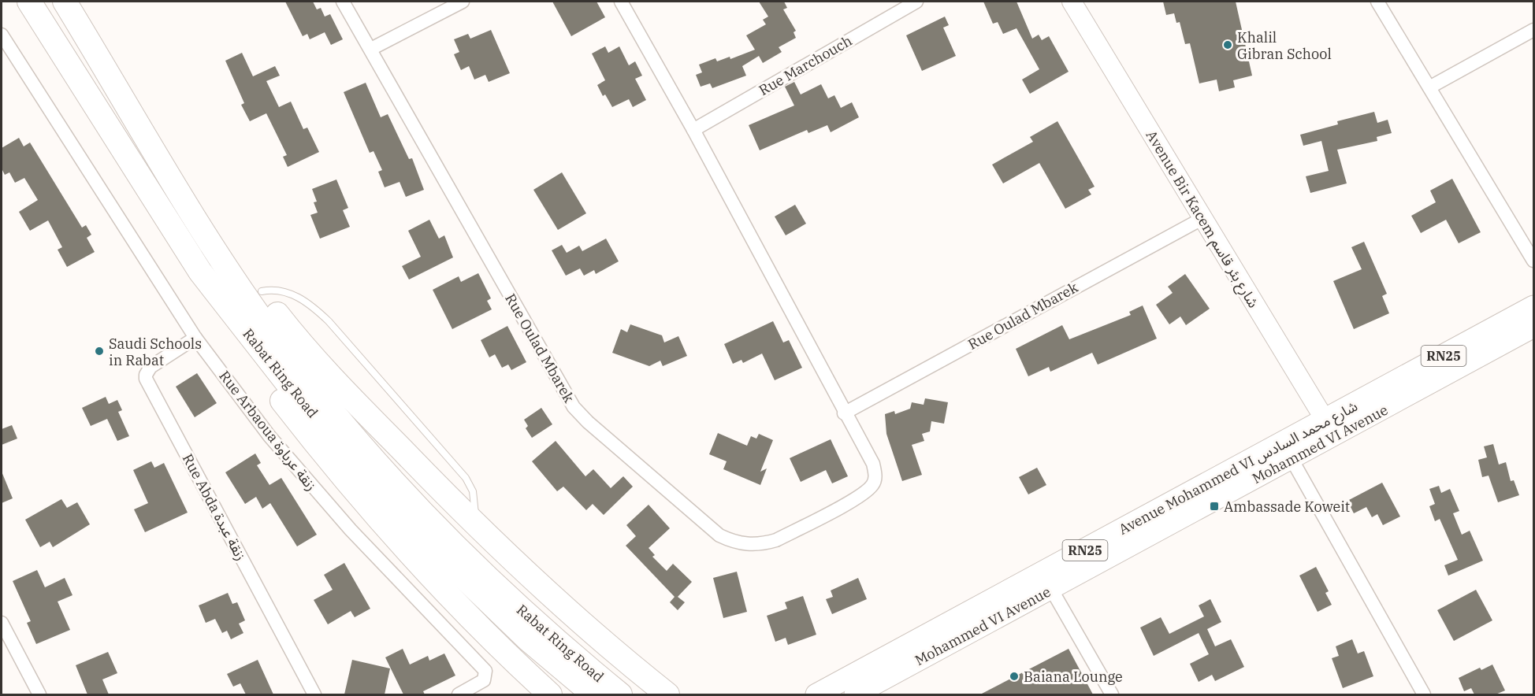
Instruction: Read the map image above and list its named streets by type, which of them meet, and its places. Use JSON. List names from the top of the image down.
{
  "streets": {
    "highway": ["Rabat Ring Road"],
    "main road": ["RN25", "Mohammed VI Avenue", "Avenue Mohammed VI شارع محمد السادس"],
    "street": [
      "Rue Marchouch",
      "Avenue Bir Kacem شارع بئر قاسم",
      "Rue Oulad Mbarek",
      "Rue Arbaoua زنقة عرباوة",
      "Rue Abda زنقة عبدة"
    ]
  },
  "crossings": [
    ["Rue Marchouch", "Rue Oulad Mbarek"],
    ["Avenue Bir Kacem شارع بئر قاسم", "Rue Oulad Mbarek"],
    ["Avenue Bir Kacem شارع بئر قاسم", "Mohammed VI Avenue"],
    ["Avenue Bir Kacem شارع بئر قاسم", "Avenue Mohammed VI شارع محمد السادس"],
    ["Rue Arbaoua زنقة عرباوة", "Rue Abda زنقة عبدة"],
    ["Mohammed VI Avenue", "Avenue Mohammed VI شارع محمد السادس"]
  ],
  "places": {
    "other": ["Khalil Gibran School", "Saudi Schools in Rabat", "Baiana Lounge"],
    "transit": ["Ambassade Koweit"]
  }
}
